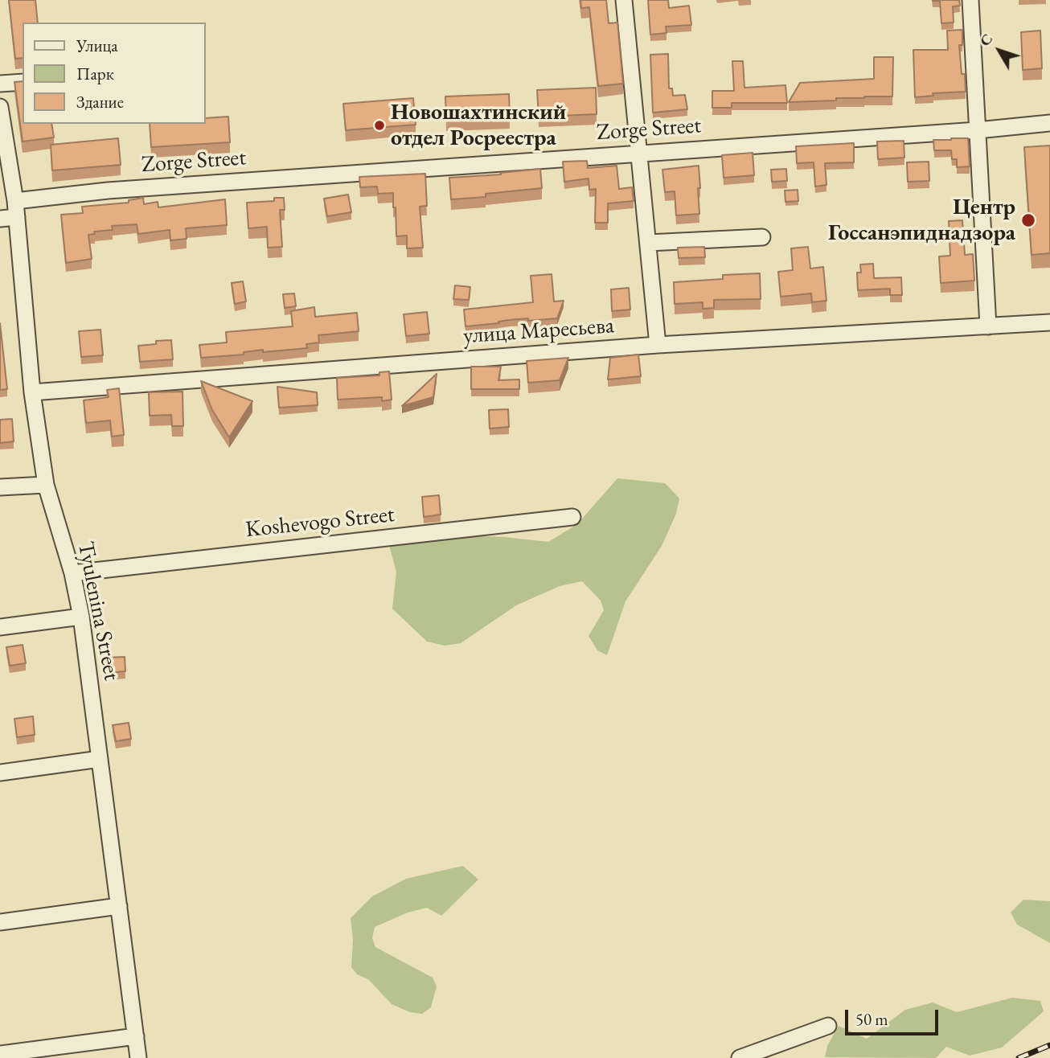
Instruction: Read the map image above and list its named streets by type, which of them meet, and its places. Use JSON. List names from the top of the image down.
{
  "streets": {
    "street": [
      "Zorge Street",
      "улица Маресьева",
      "Koshevogo Street",
      "Tyulenina Street"
    ]
  },
  "crossings": [
    ["Zorge Street", "Tyulenina Street"],
    ["улица Маресьева", "Tyulenina Street"],
    ["Koshevogo Street", "Tyulenina Street"]
  ],
  "places": ["Новошахтинский отдел Росреестра", "Центр Госсанэпиднадзора"],
  "legend": ["Улица", "Парк", "Здание"],
  "scale_bar": "50 m",
  "north": "top left"
}
